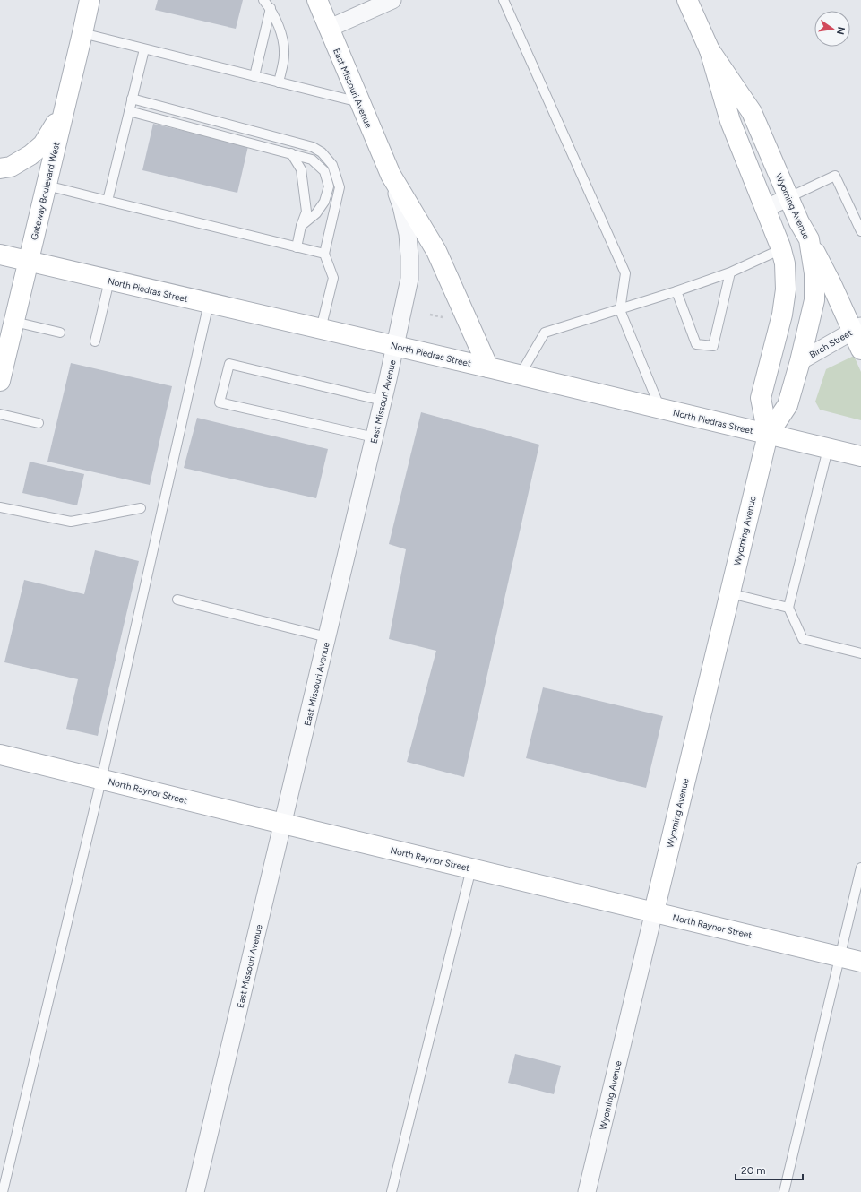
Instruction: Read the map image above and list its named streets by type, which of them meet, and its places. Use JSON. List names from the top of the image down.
{
  "streets": {
    "main road": [
      "East Missouri Avenue",
      "Gateway Boulevard West",
      "Wyoming Avenue",
      "North Piedras Street",
      "North Raynor Street"
    ],
    "street": ["Birch Street"]
  },
  "crossings": [
    ["East Missouri Avenue", "North Piedras Street"],
    ["East Missouri Avenue", "North Raynor Street"],
    ["Gateway Boulevard West", "North Piedras Street"],
    ["Wyoming Avenue", "North Piedras Street"],
    ["Wyoming Avenue", "Birch Street"],
    ["Wyoming Avenue", "North Raynor Street"]
  ],
  "scale_bar": "20 m",
  "north": "right"
}
